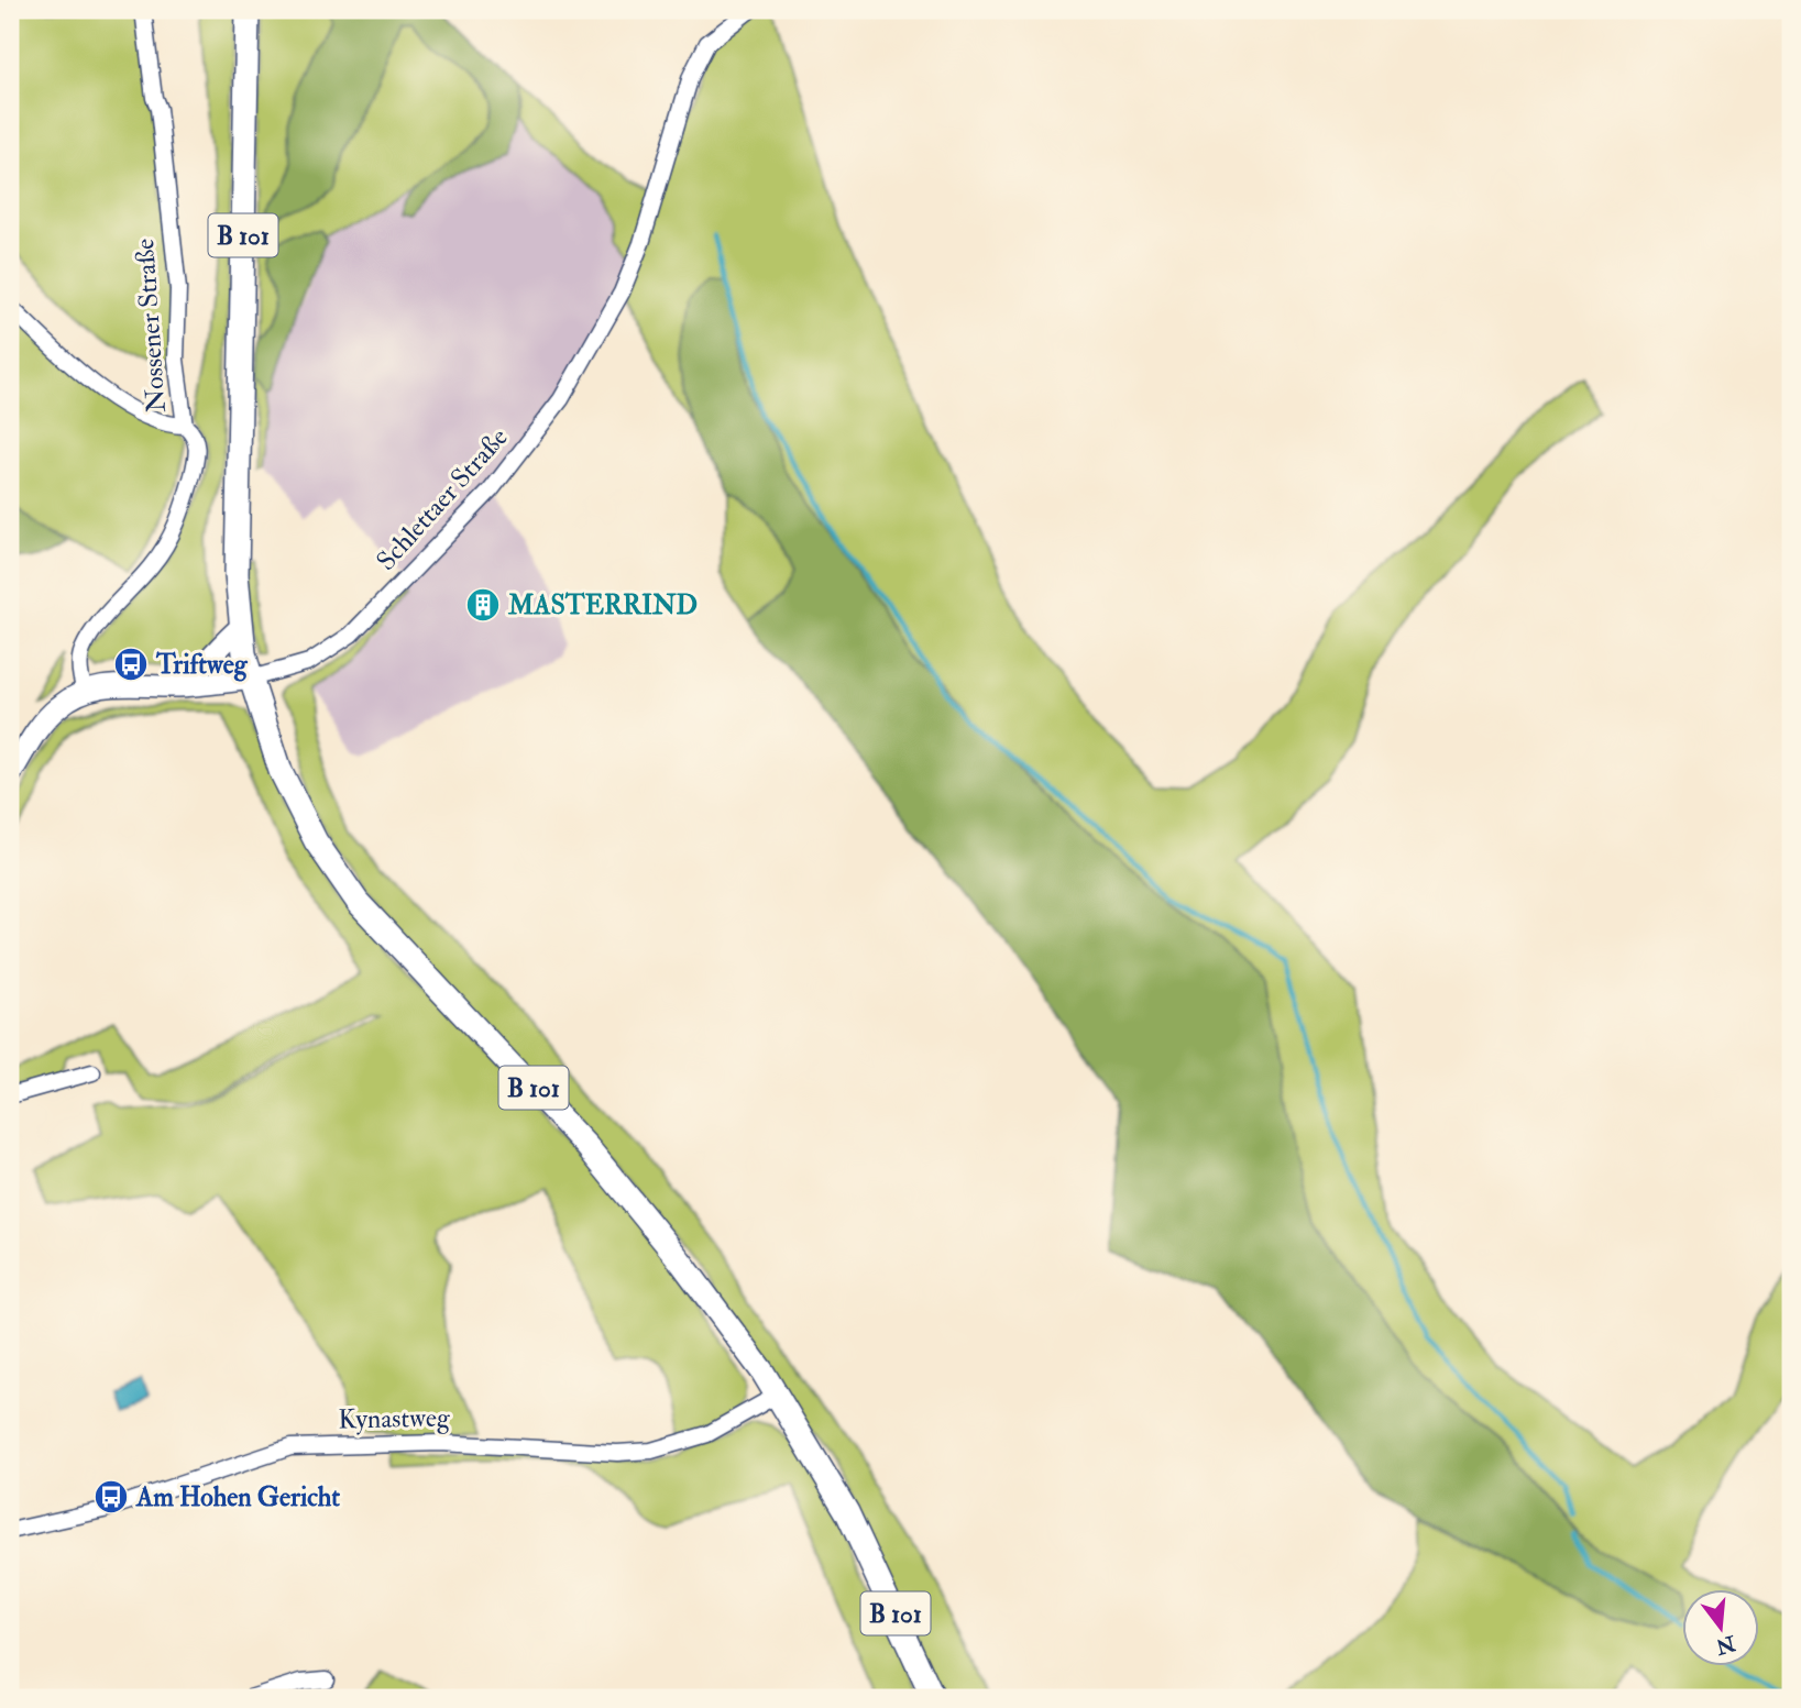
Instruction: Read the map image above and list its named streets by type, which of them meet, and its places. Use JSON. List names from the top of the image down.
{
  "streets": {
    "main road": ["B 101"],
    "street": ["Nossener Straße", "Schlettaer Straße", "Kynastweg"]
  },
  "crossings": [
    ["B 101", "Schlettaer Straße"],
    ["B 101", "Kynastweg"]
  ],
  "places": {
    "building": ["MASTERRIND"],
    "bus stop": ["Triftweg", "Am Hohen Gericht"]
  },
  "north": "bottom"
}
